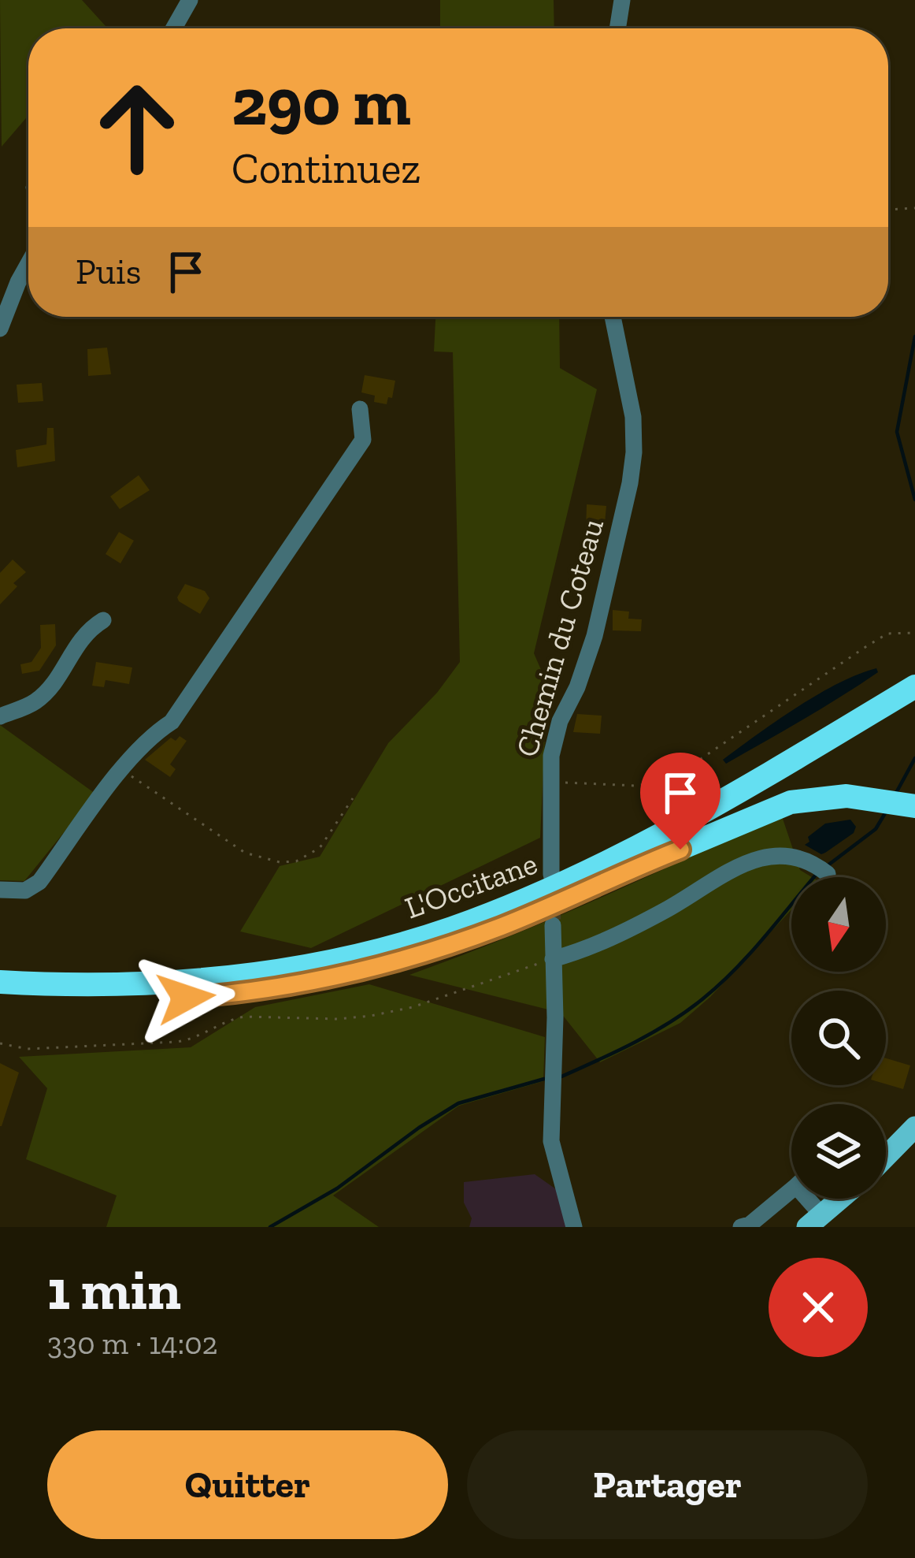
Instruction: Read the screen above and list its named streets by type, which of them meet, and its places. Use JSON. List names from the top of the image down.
{
  "streets": {
    "highway": ["L'Occitane"],
    "street": ["Chemin du Coteau"]
  },
  "north": "bottom",
  "page": {
    "turn": ["290 m", "Continuez"],
    "then": "Puis",
    "heading": ["1 min", "330 m · 14:02"],
    "buttons": ["Quitter", "Partager"]
  }
}
